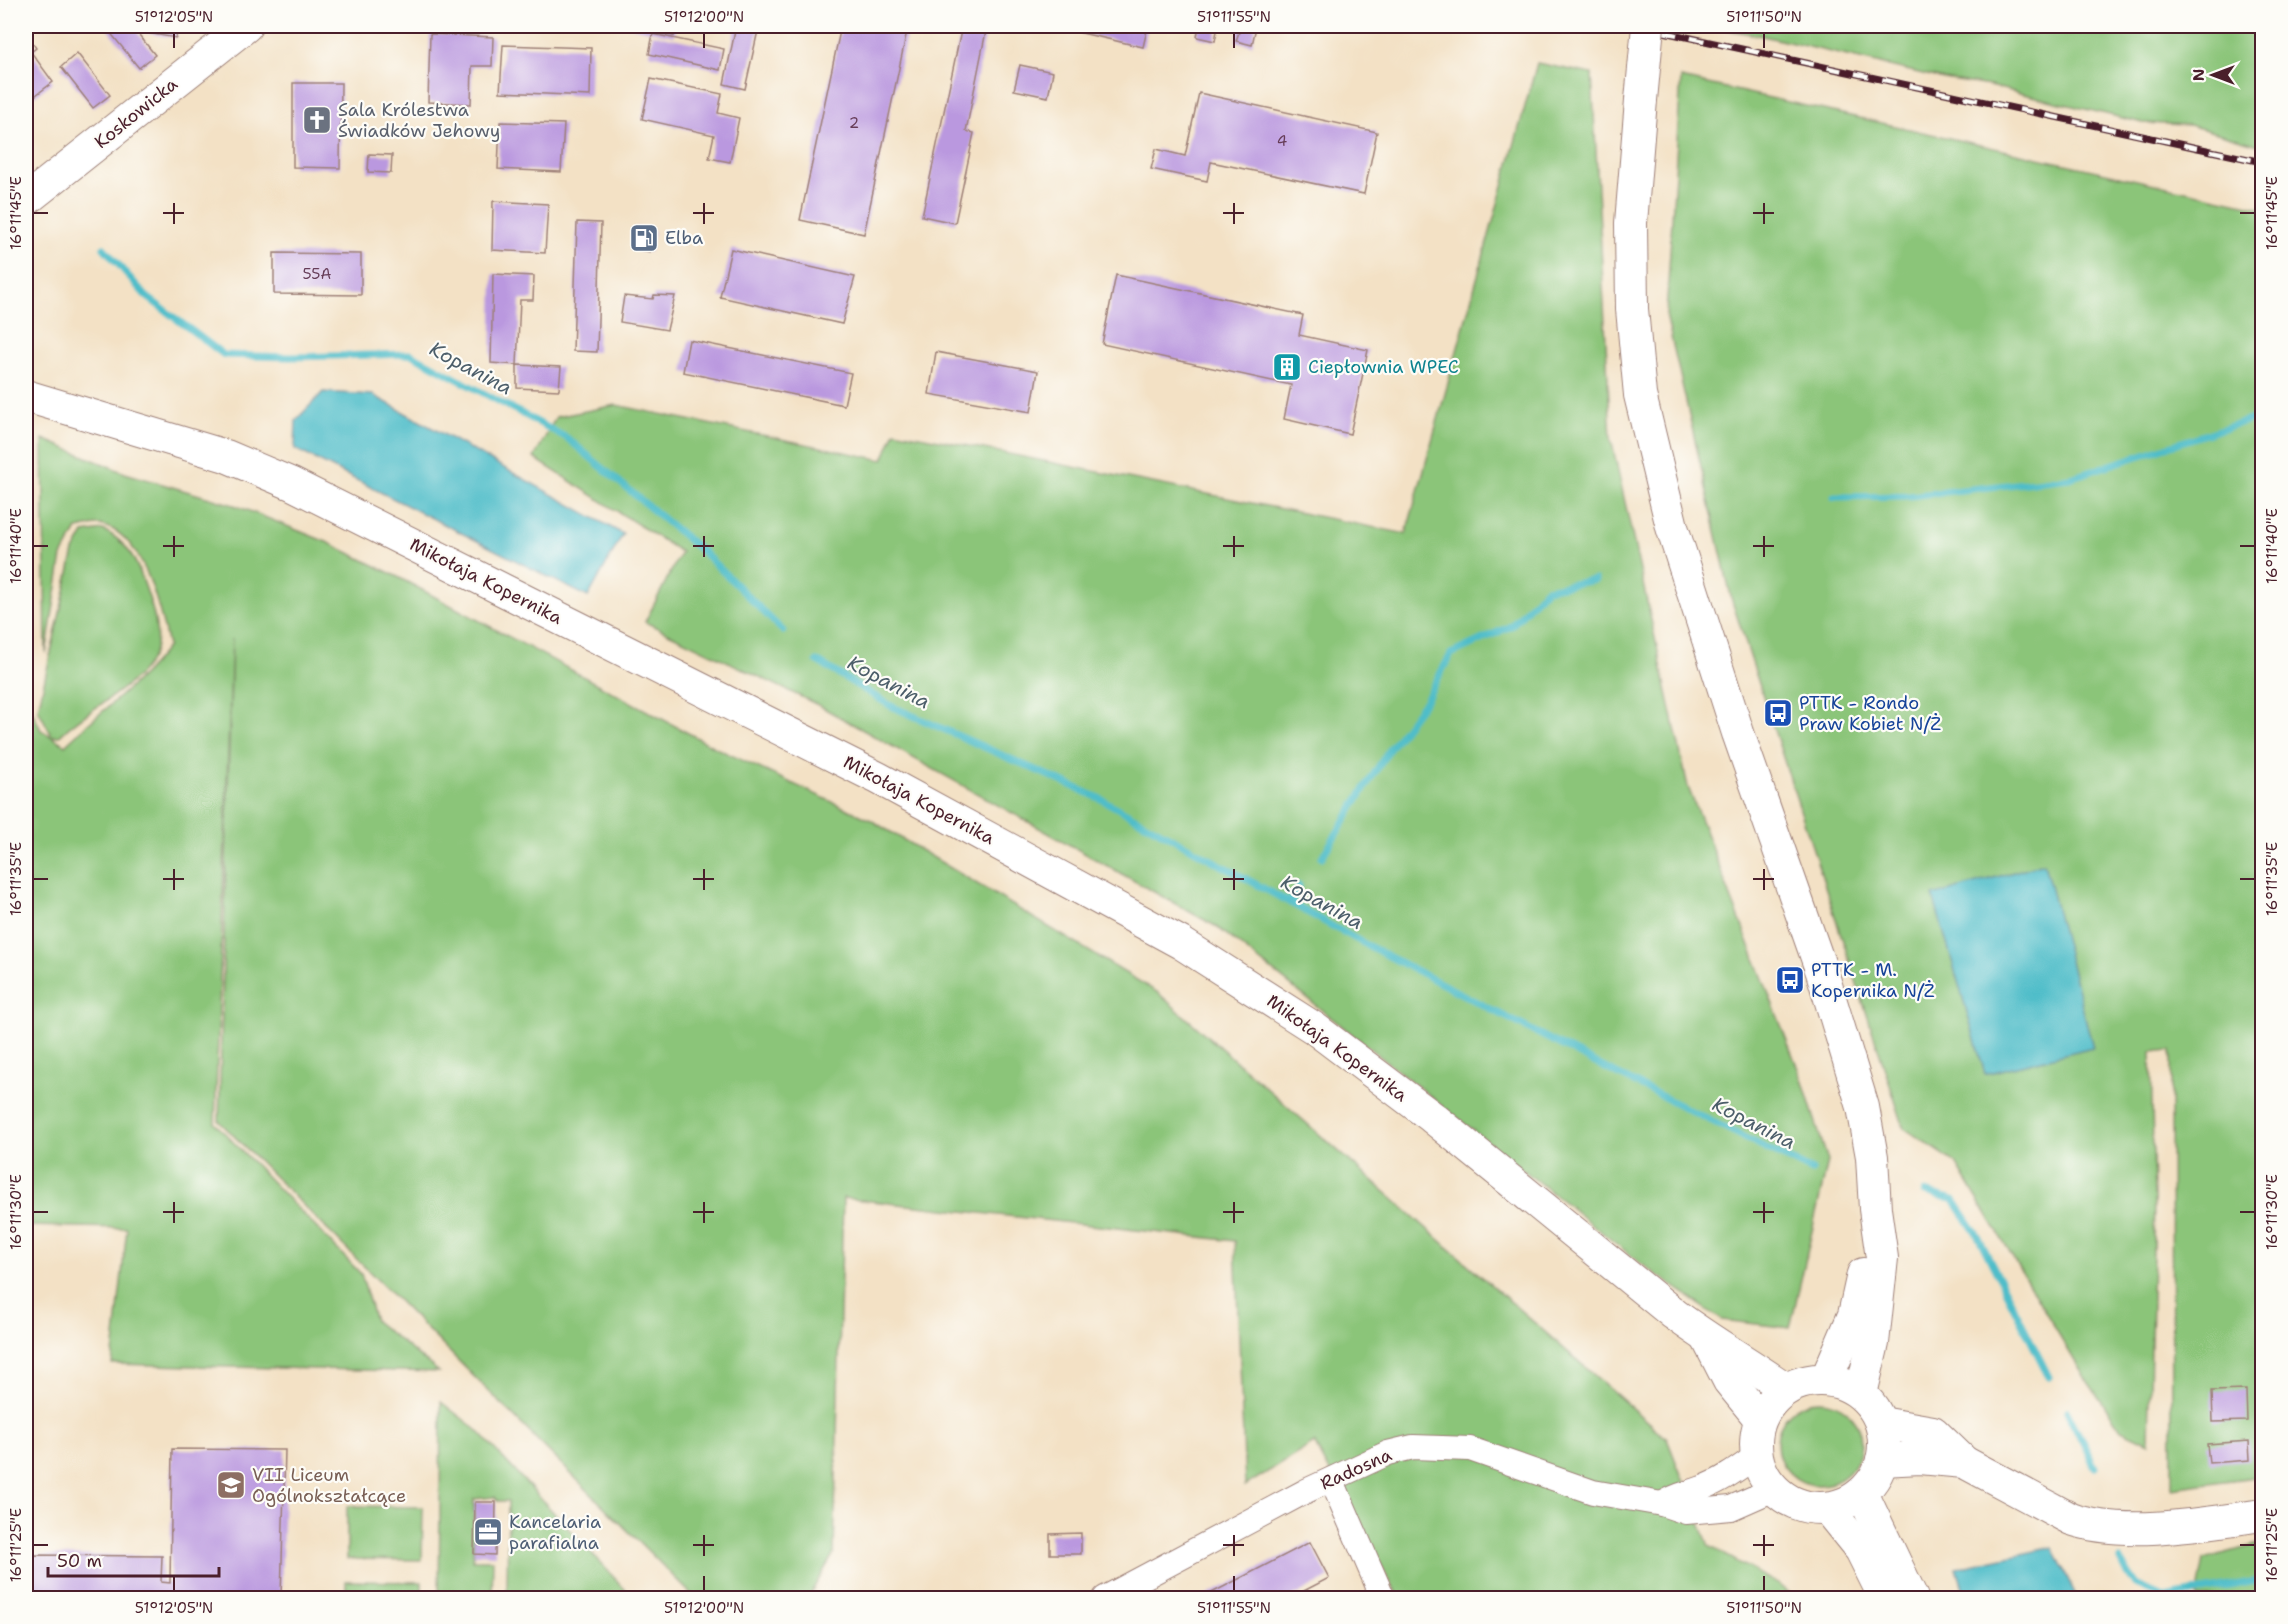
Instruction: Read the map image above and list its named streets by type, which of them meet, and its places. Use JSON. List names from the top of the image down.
{
  "streets": {
    "street": ["Koskowicka", "Mikołaja Kopernika", "Radosna"]
  },
  "crossings": [
    ["Mikołaja Kopernika", "Radosna"]
  ],
  "water": ["Kopanina"],
  "places": {
    "church": ["Sala Królestwa Świadków Jehowy"],
    "fuel station": ["Elba"],
    "building": ["Ciepłownia WPEC"],
    "bus stop": ["PTTK - Rondo Praw Kobiet N/Ż", "PTTK - M. Kopernika N/Ż"],
    "school or university": ["VII Liceum Ogólnokształcące"],
    "office": ["Kancelaria parafialna"]
  },
  "house_numbers": ["2", "4", "55A"],
  "scale_bar": "50 m",
  "north": "left",
  "coordinates": [
    "51°12'05\"N",
    "51°12'00\"N",
    "51°11'55\"N",
    "51°11'50\"N",
    "16°11'45\"E",
    "16°11'40\"E",
    "16°11'35\"E",
    "16°11'30\"E",
    "16°11'25\"E"
  ]
}
